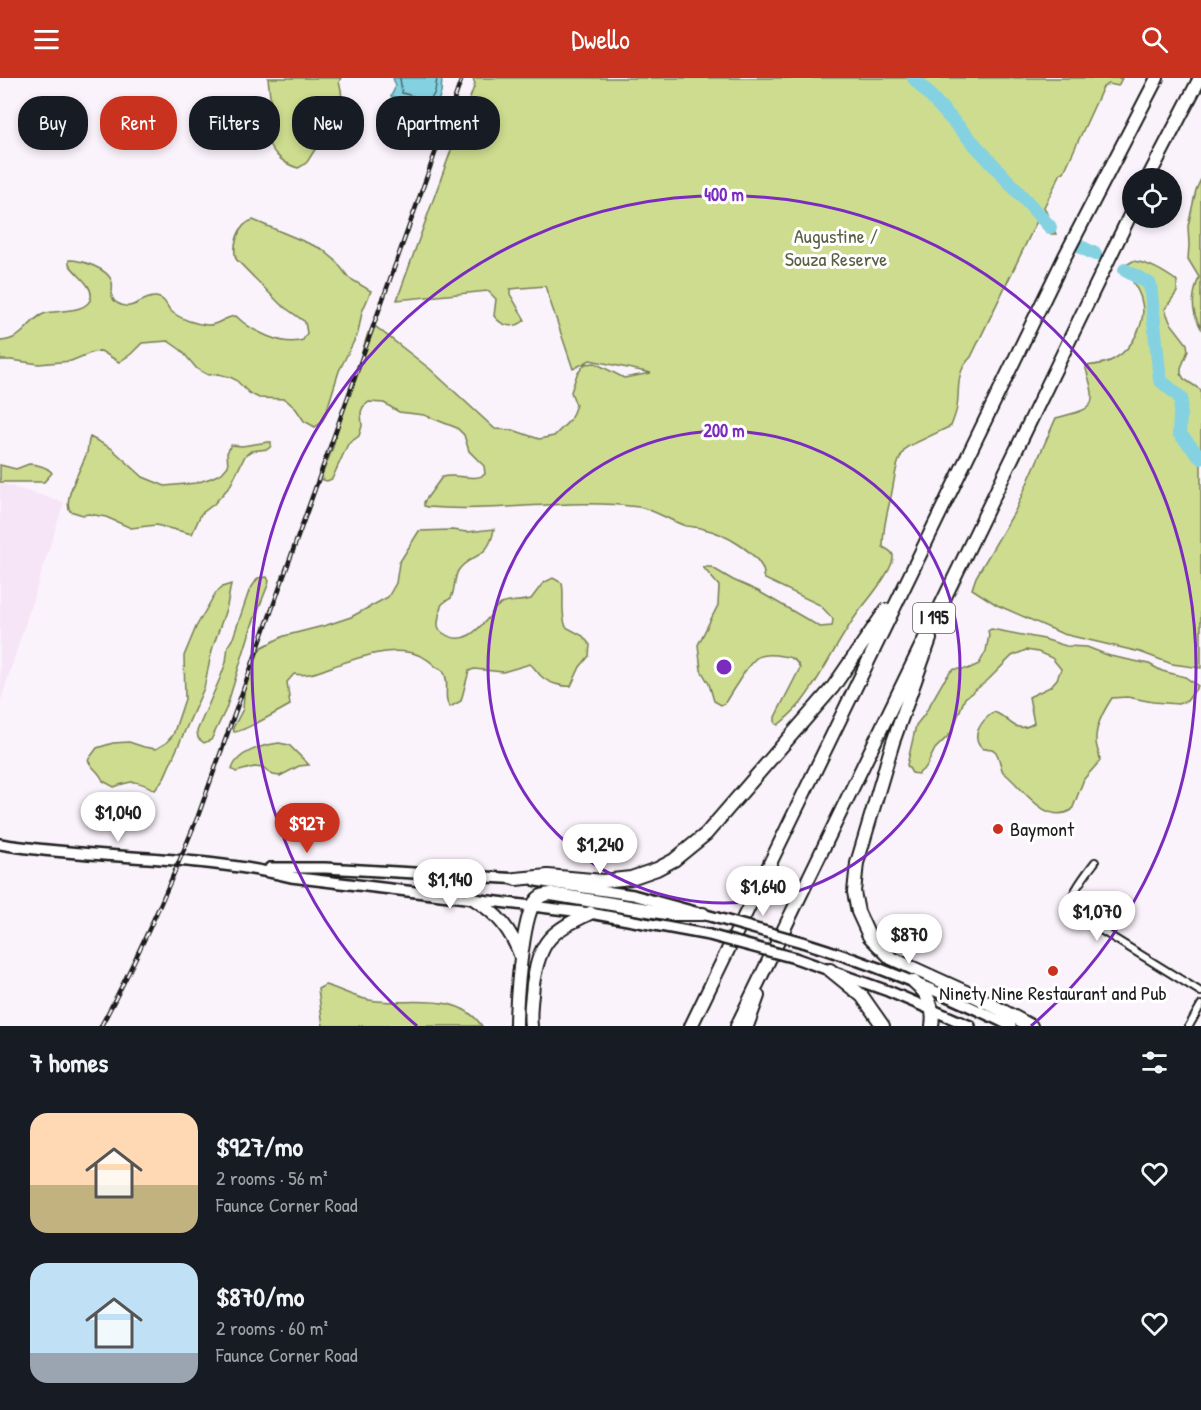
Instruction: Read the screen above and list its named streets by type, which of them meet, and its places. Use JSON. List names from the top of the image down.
{
  "streets": {
    "highway": ["I 195"]
  },
  "parks": ["Augustine / Souza Reserve"],
  "places": ["Baymont", "Ninety Nine Restaurant and Pub"],
  "page": {
    "header": "Dwello",
    "chip": [
      "Buy",
      "Rent",
      "Filters",
      "New",
      "Apartment"
    ],
    "price": [
      "$1,040",
      "$927",
      "$1,240",
      "$1,140",
      "$1,640",
      "$1,070",
      "$870"
    ],
    "heading": "7 homes",
    "list": [
      {
        "name": "$927/mo",
        "note": "2 rooms · 56 m² · Faunce Corner Road"
      },
      {
        "name": "$870/mo",
        "note": "2 rooms · 60 m² · Faunce Corner Road"
      }
    ]
  },
  "rings": ["400 m", "200 m"]
}
